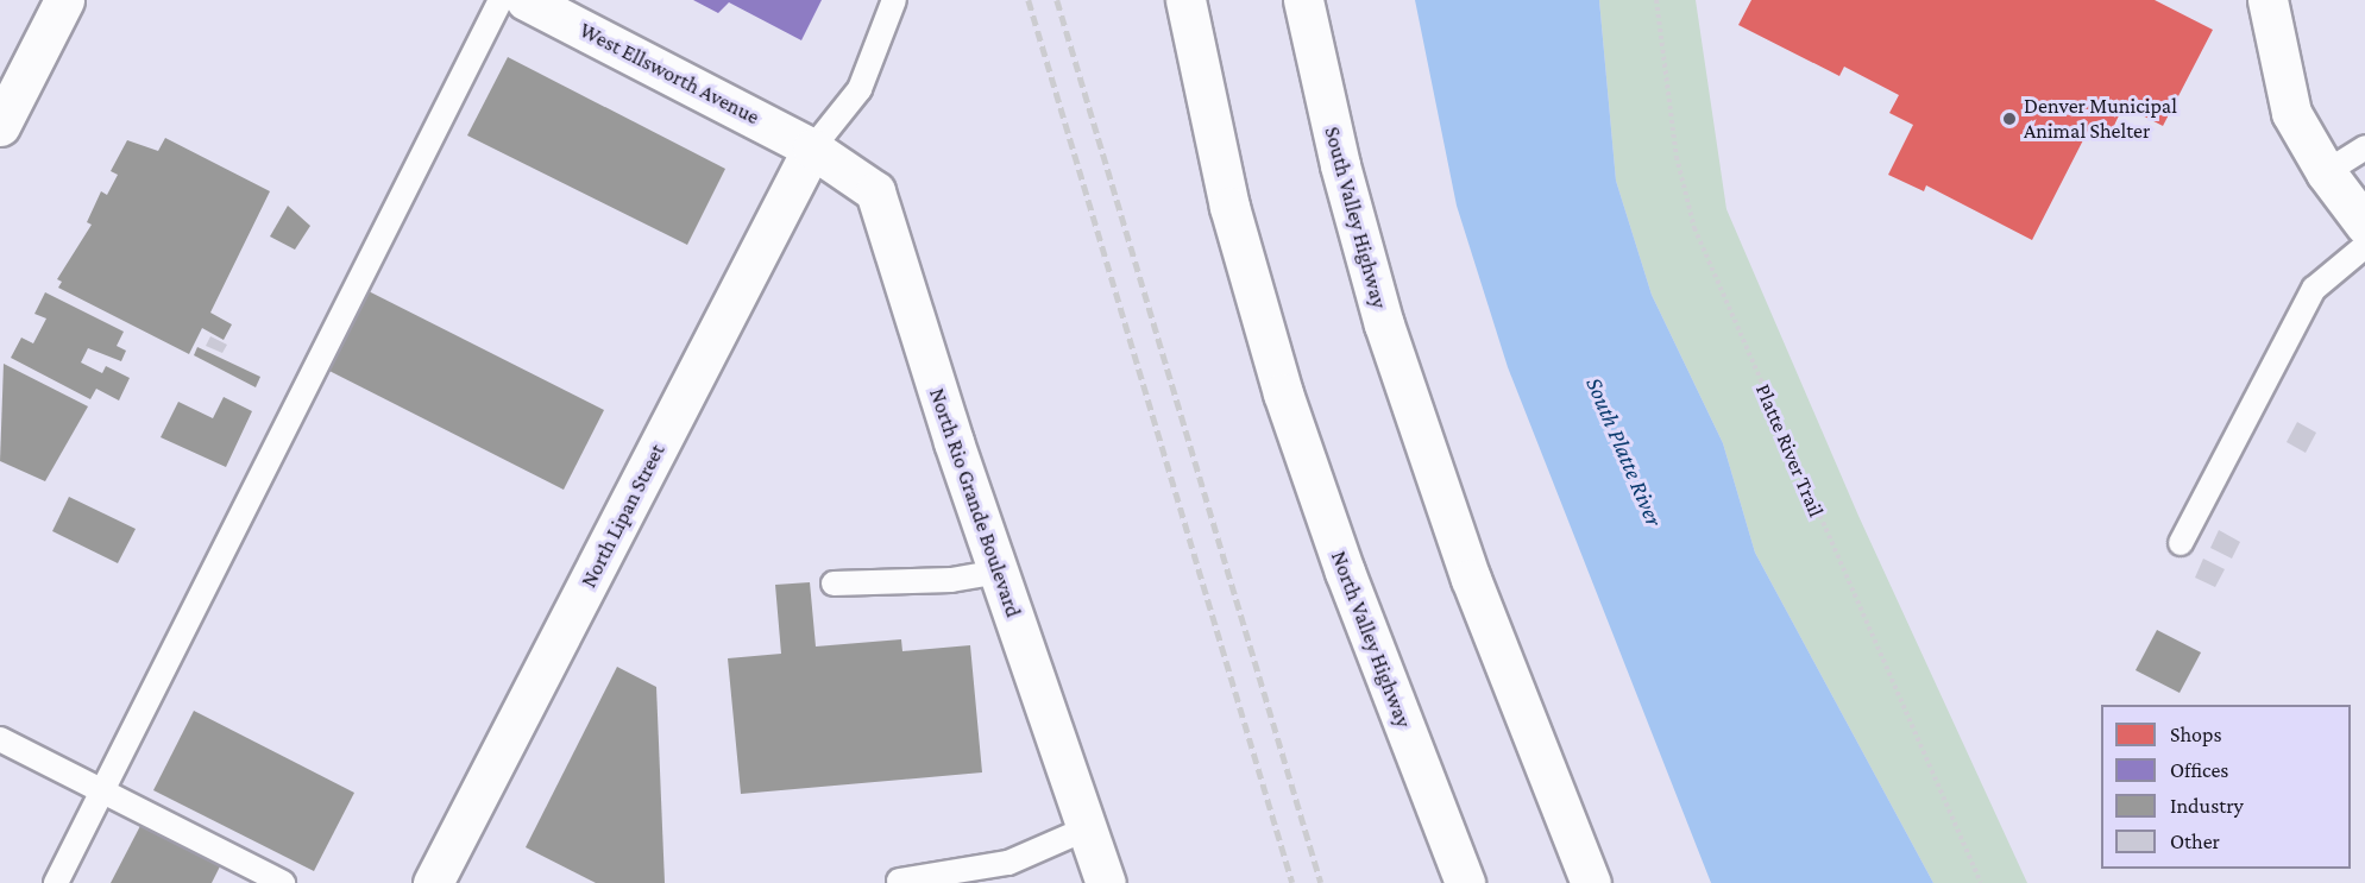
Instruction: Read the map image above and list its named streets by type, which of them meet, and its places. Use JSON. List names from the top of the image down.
{
  "streets": {
    "main road": [
      "West Ellsworth Avenue",
      "South Valley Highway",
      "North Rio Grande Boulevard",
      "North Lipan Street",
      "North Valley Highway"
    ],
    "path": ["Platte River Trail"]
  },
  "crossings": [
    ["West Ellsworth Avenue", "North Rio Grande Boulevard"],
    ["West Ellsworth Avenue", "North Lipan Street"],
    ["North Rio Grande Boulevard", "North Lipan Street"]
  ],
  "water": ["South Platte River"],
  "places": ["Denver Municipal Animal Shelter"],
  "legend": [
    "Shops",
    "Offices",
    "Industry",
    "Other"
  ]
}
